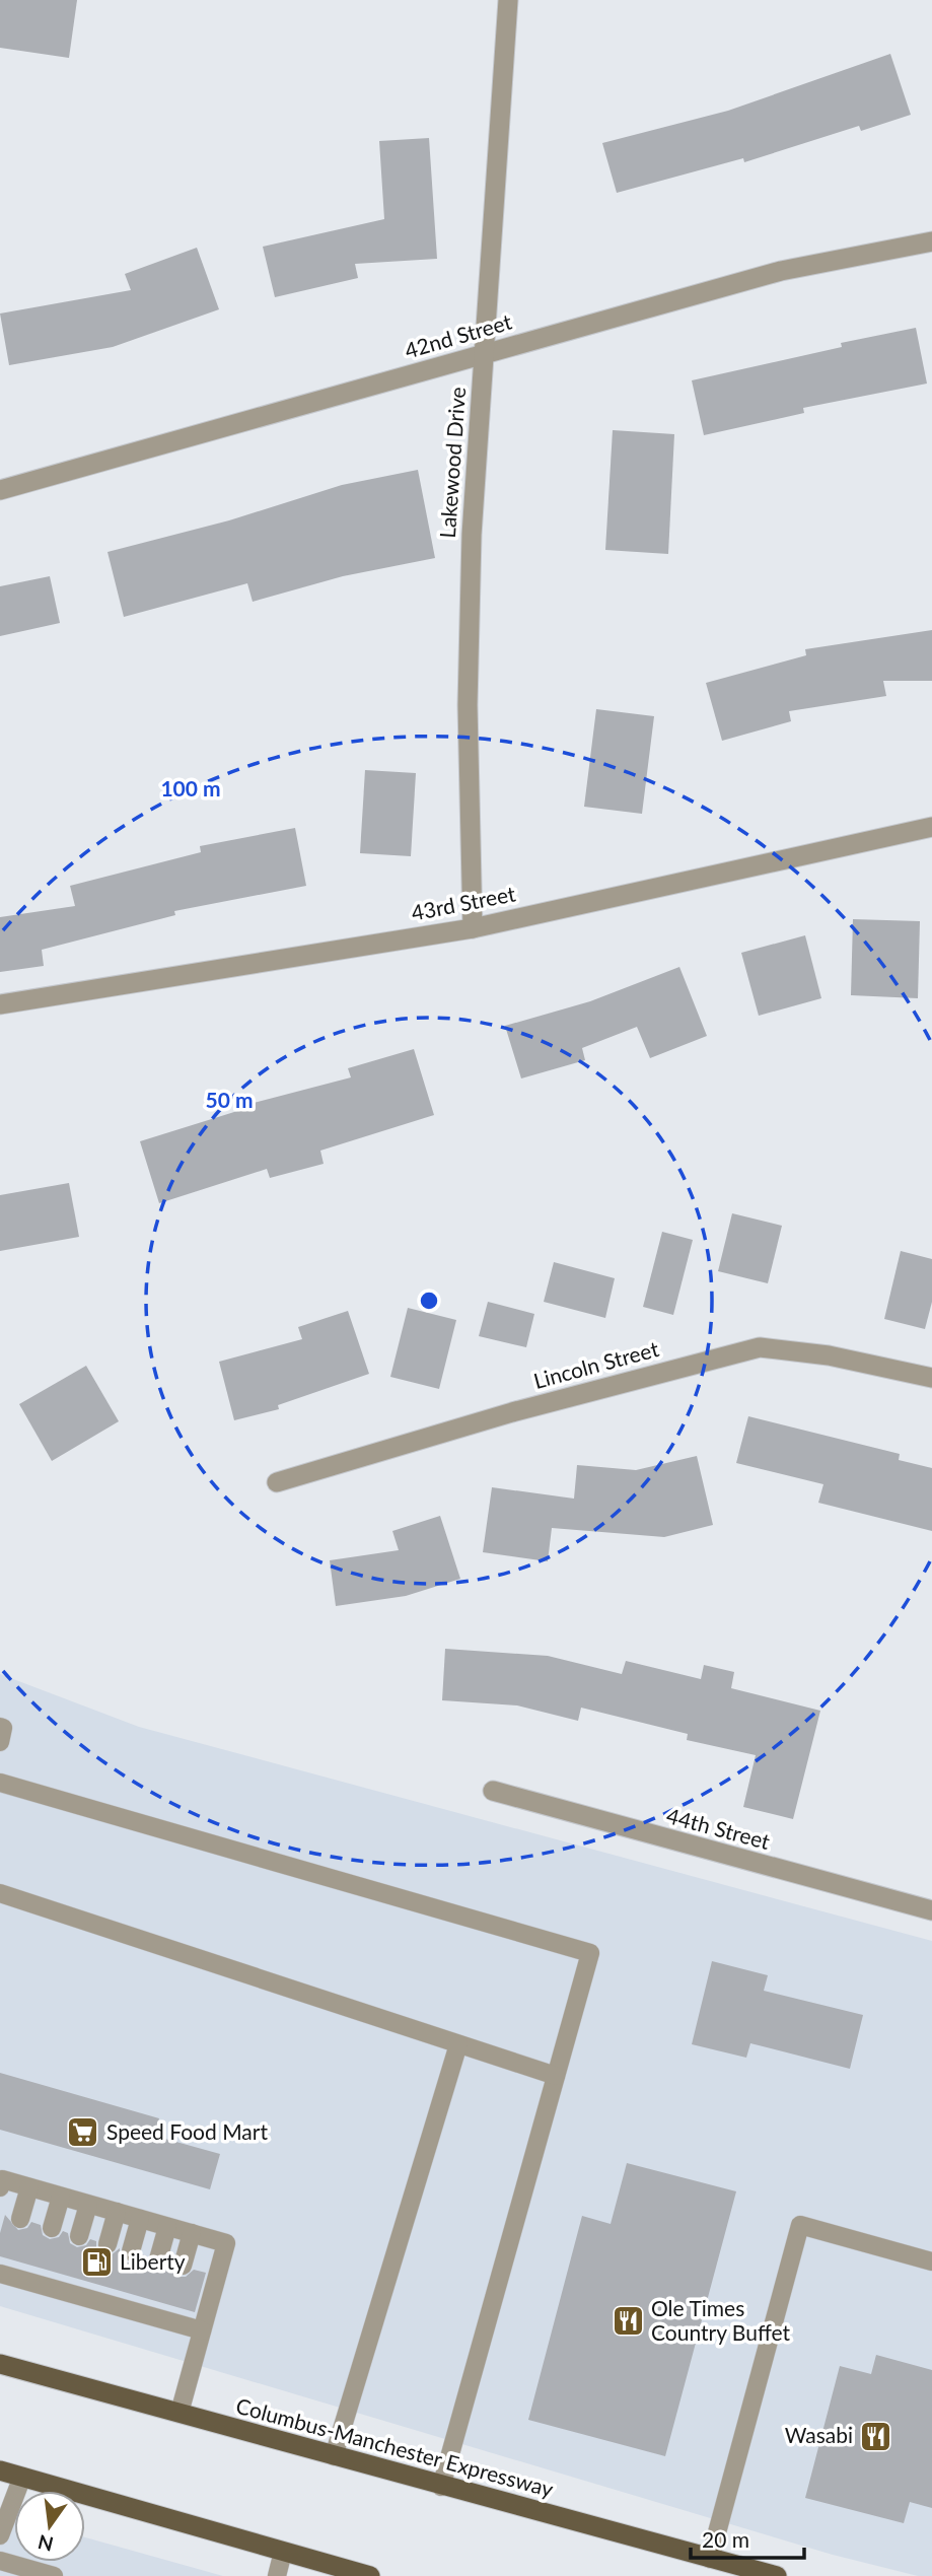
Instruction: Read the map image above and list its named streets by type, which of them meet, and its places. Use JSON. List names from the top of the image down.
{
  "streets": {
    "main road": ["Columbus-Manchester Expressway"],
    "street": [
      "42nd Street",
      "Lakewood Drive",
      "43rd Street",
      "Lincoln Street",
      "44th Street"
    ]
  },
  "crossings": [
    ["42nd Street", "Lakewood Drive"],
    ["Lakewood Drive", "43rd Street"]
  ],
  "places": {
    "supermarket": ["Speed Food Mart"],
    "fuel station": ["Liberty"],
    "restaurant": ["Ole Times Country Buffet", "Wasabi"]
  },
  "scale_bar": "20 m",
  "north": "bottom",
  "rings": ["100 m", "50 m"]
}
